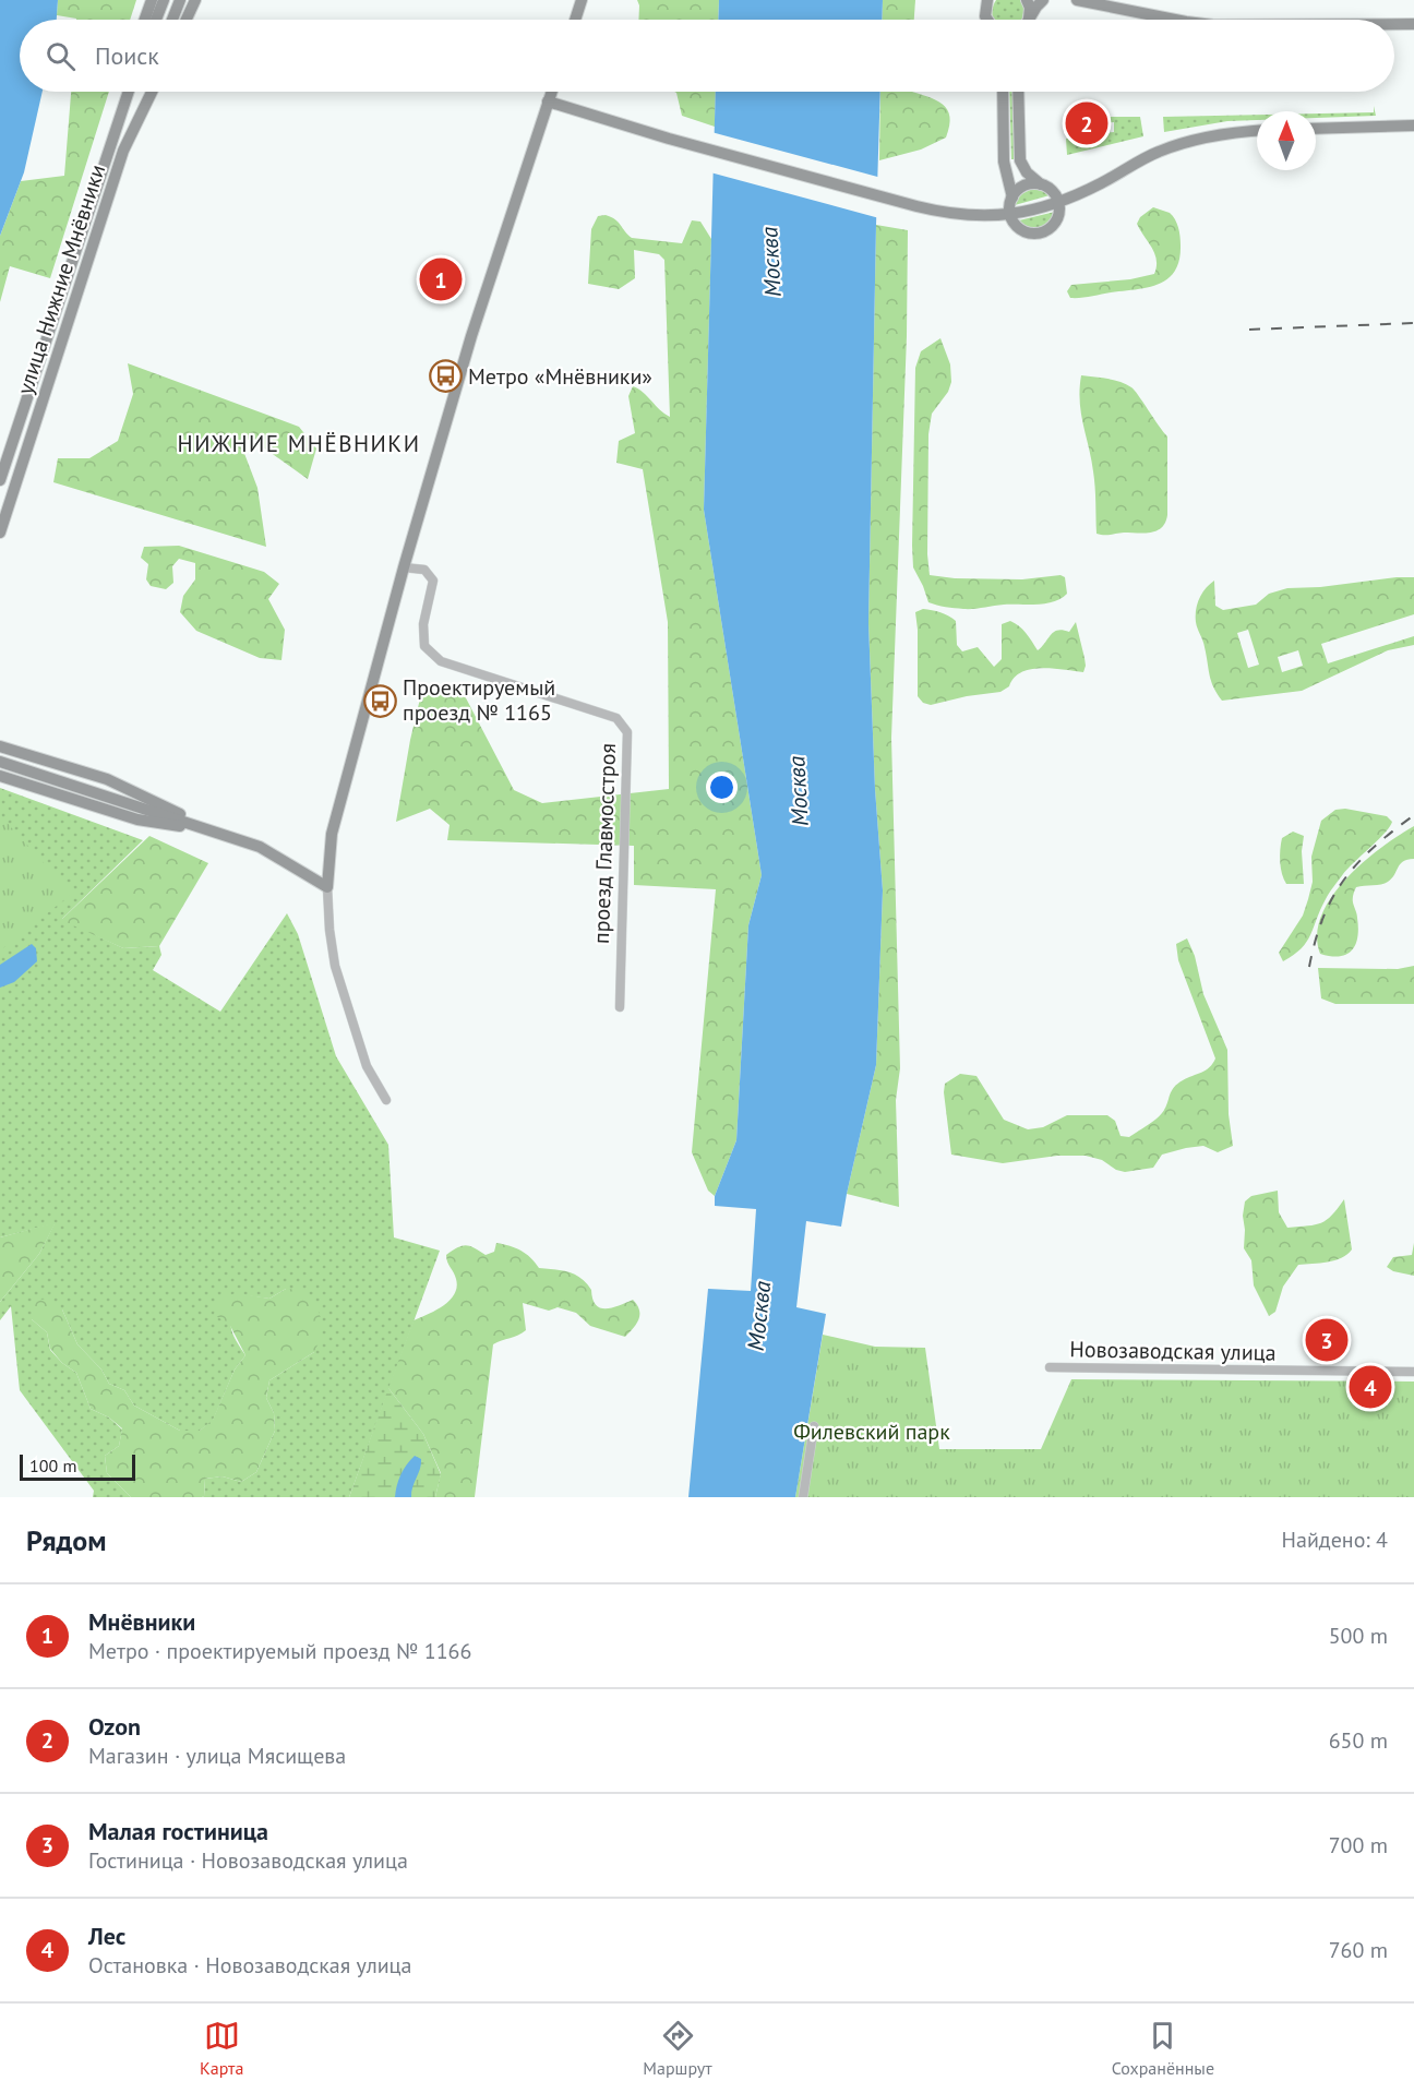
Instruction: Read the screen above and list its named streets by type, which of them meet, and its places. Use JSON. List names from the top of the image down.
{
  "streets": {
    "street": ["улица Нижние Мнёвники", "проезд Главмосстроя", "Новозаводская улица"]
  },
  "districts": ["НИЖНИЕ МНЁВНИКИ"],
  "water": ["Москва"],
  "parks": ["Филевский парк"],
  "places": {
    "bus stop": ["Метро «Мнёвники»", "Проектируемый проезд № 1165"]
  },
  "scale_bar": "100 m",
  "north": "top",
  "page": {
    "search": "Поиск",
    "pins": [
      "2",
      "1",
      "3",
      "4"
    ],
    "scale": "100 m",
    "heading": ["Рядом", "Найдено: 4"],
    "list": [
      {
        "mark": "1",
        "name": "Мнёвники",
        "note": "Метро · проектируемый проезд № 1166",
        "value": "500 m"
      },
      {
        "mark": "2",
        "name": "Ozon",
        "note": "Магазин · улица Мясищева",
        "value": "650 m"
      },
      {
        "mark": "3",
        "name": "Малая гостиница",
        "note": "Гостиница · Новозаводская улица",
        "value": "700 m"
      },
      {
        "mark": "4",
        "name": "Лес",
        "note": "Остановка · Новозаводская улица",
        "value": "760 m"
      }
    ],
    "nav": ["Карта", "Маршрут", "Сохранённые"]
  }
}
